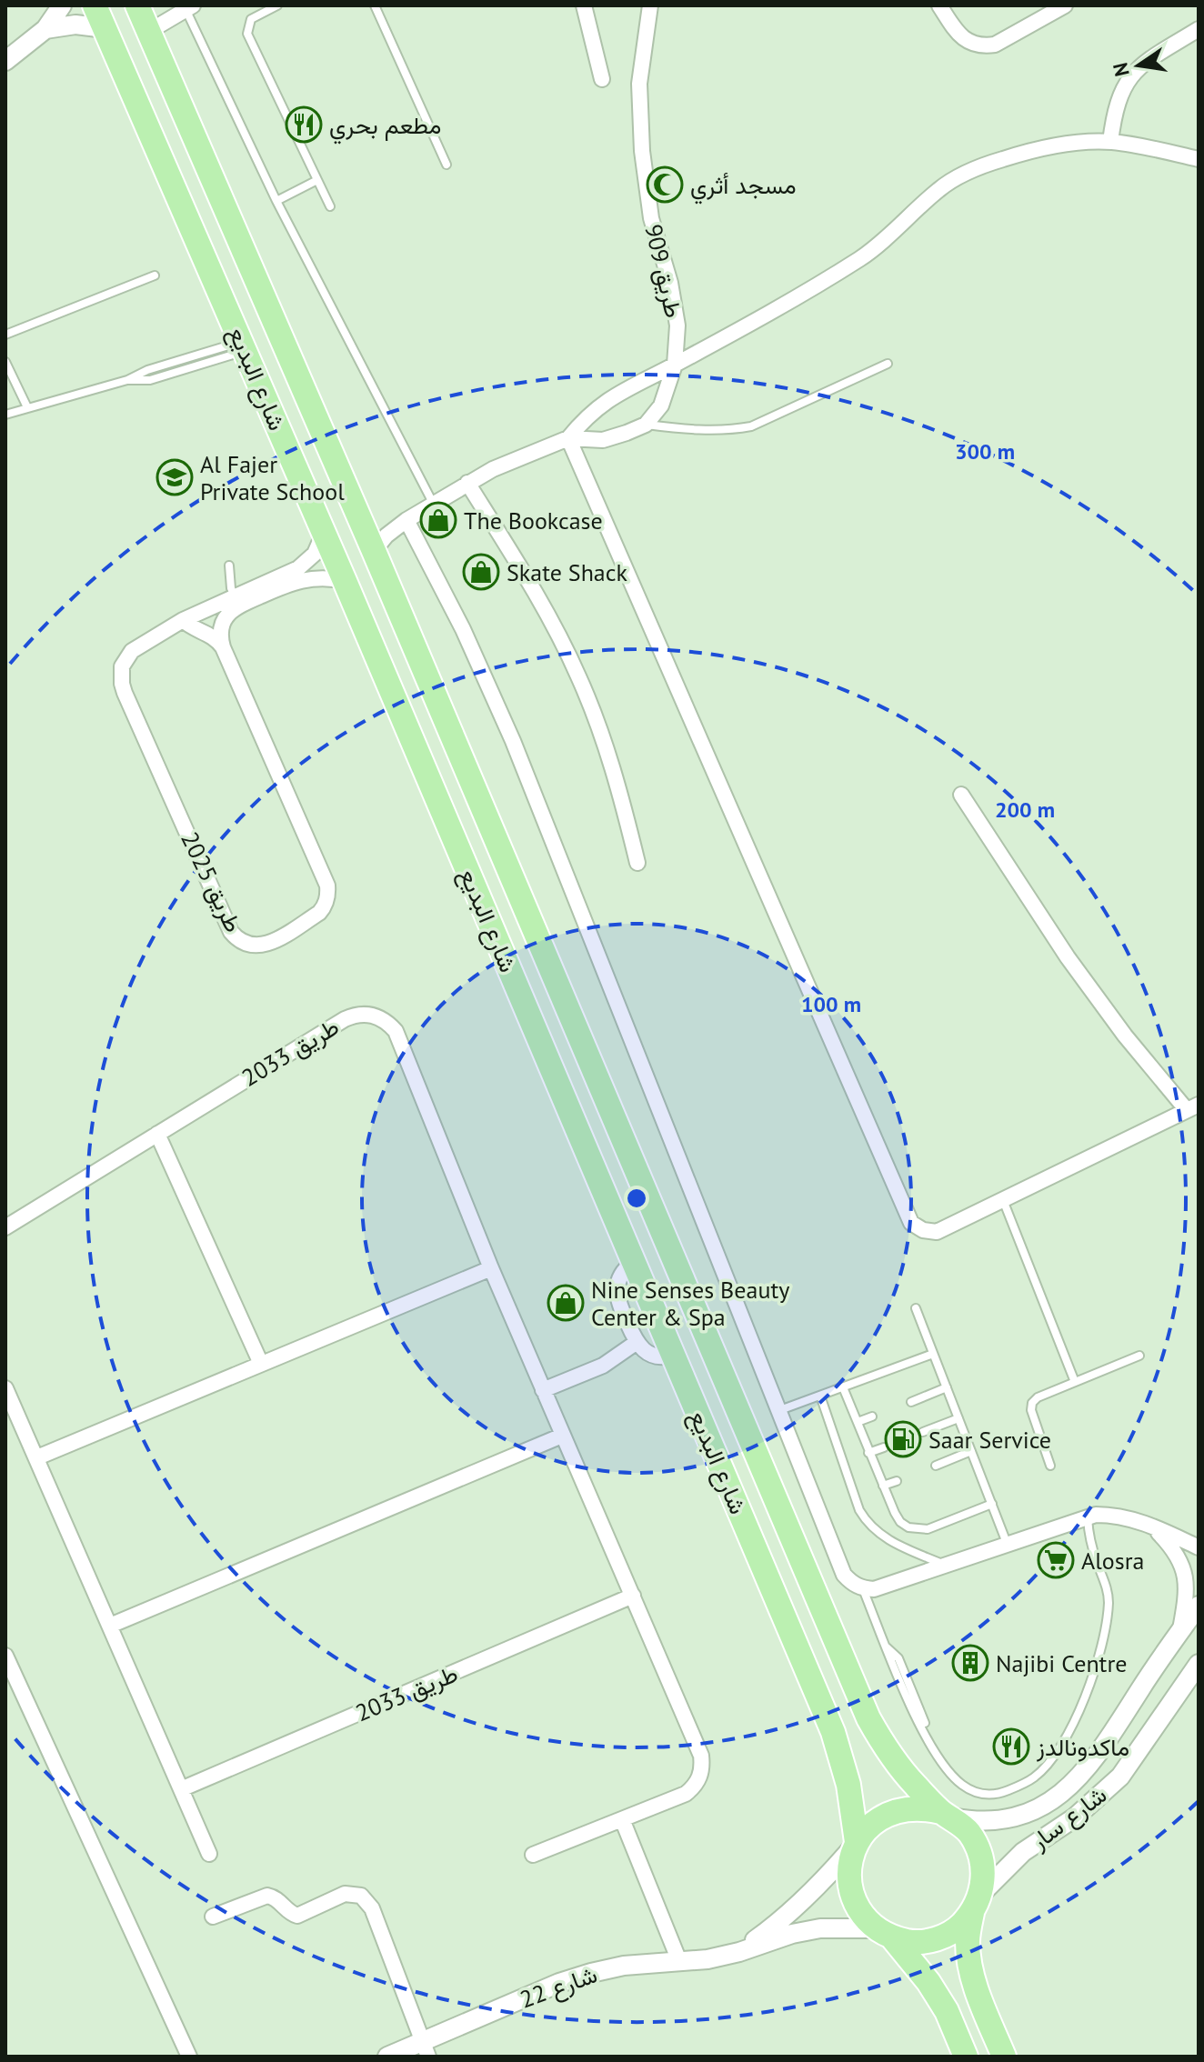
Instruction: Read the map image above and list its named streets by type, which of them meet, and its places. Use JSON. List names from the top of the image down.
{
  "streets": {
    "main road": ["شارع البديع"],
    "street": [
      "طريق 909",
      "طريق 2025",
      "طريق 2033",
      "شارع سار",
      "شارع 22"
    ]
  },
  "crossings": [
    ["شارع البديع", "طريق 2025"],
    ["شارع البديع", "شارع سار"],
    ["شارع البديع", "شارع 22"],
    ["شارع سار", "شارع 22"]
  ],
  "places": {
    "restaurant": ["مطعم بحري", "ماكدونالدز"],
    "mosque": ["مسجد أثري"],
    "school or university": ["Al Fajer Private School"],
    "shop": ["The Bookcase", "Skate Shack", "Nine Senses Beauty Center & Spa"],
    "fuel station": ["Saar Service"],
    "supermarket": ["Alosra"],
    "building": ["Najibi Centre"]
  },
  "north": "left",
  "rings": ["300 m", "200 m", "100 m"]
}
